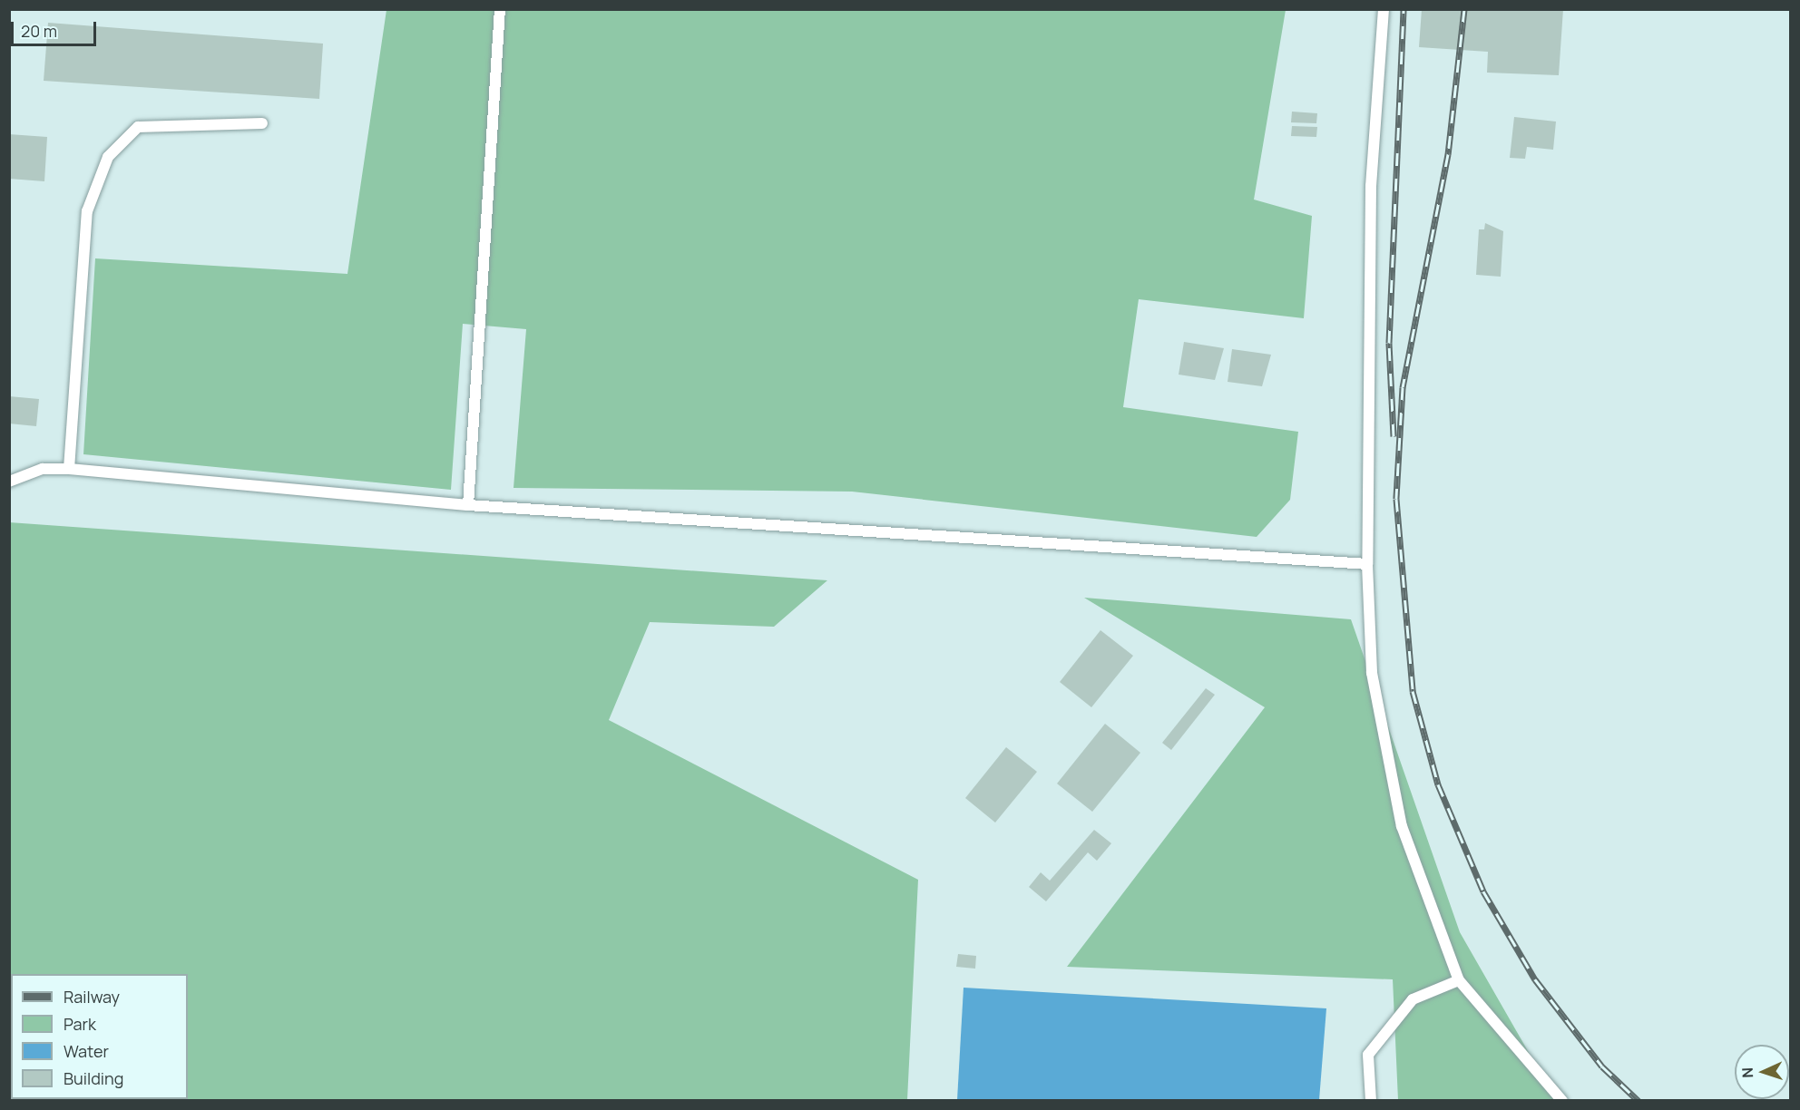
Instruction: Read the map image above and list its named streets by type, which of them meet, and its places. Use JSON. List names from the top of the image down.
{
  "legend": [
    "Railway",
    "Park",
    "Water",
    "Building"
  ],
  "scale_bar": "20 m",
  "north": "left"
}
